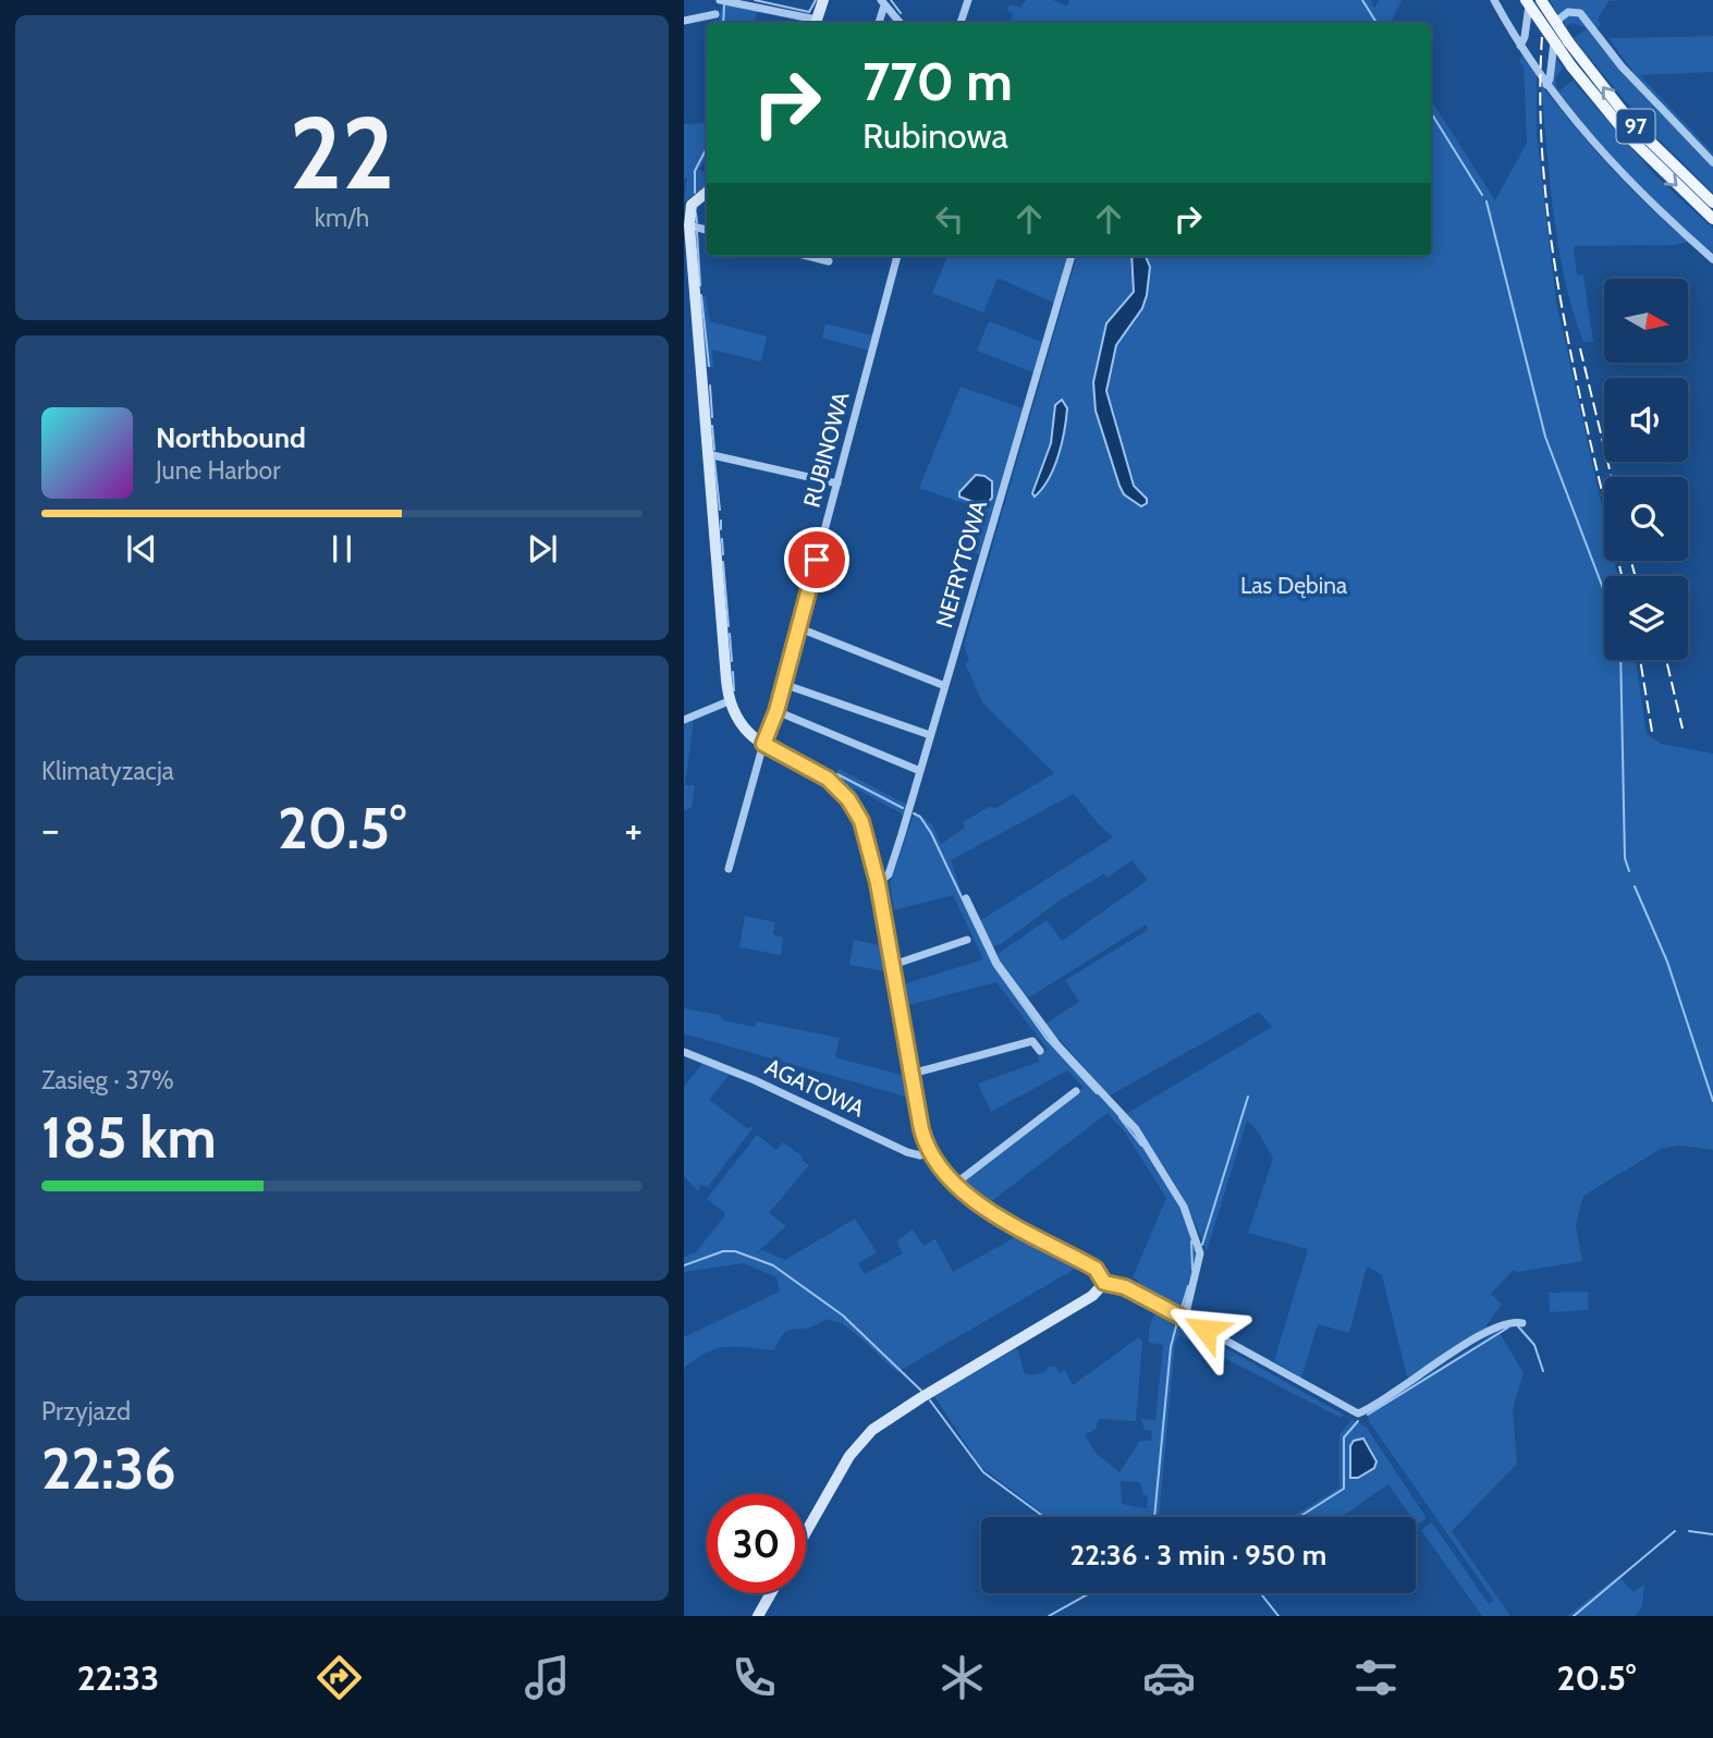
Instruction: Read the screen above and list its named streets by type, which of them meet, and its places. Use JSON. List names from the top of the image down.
{
  "streets": {
    "main road": ["97"],
    "street": ["RUBINOWA", "NEFRYTOWA", "AGATOWA"]
  },
  "parks": ["Las Dębina"],
  "north": "right",
  "page": {
    "tile": [
      ["22", "km/h"],
      "Klimatyzacja",
      ["Zasięg · 37%", "185 km"],
      ["Przyjazd", "22:36"]
    ],
    "turn": ["770 m", "Rubinowa"],
    "song": ["Northbound", "June Harbor"],
    "heat": ["−", "20.5°", "+"],
    "limit": "30",
    "trip": "22:36 · 3 min · 950 m",
    "tabs": ["22:33", "20.5°"]
  }
}
